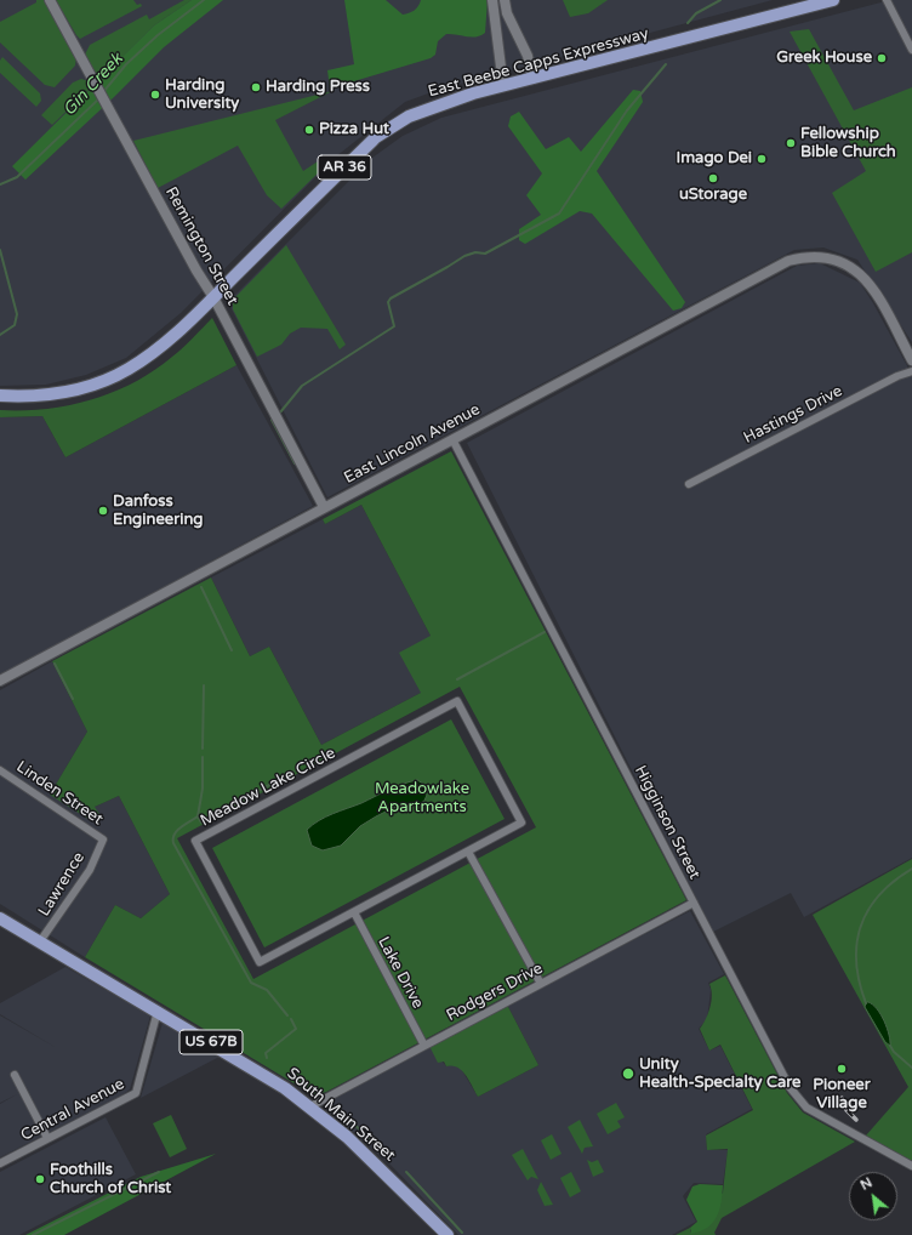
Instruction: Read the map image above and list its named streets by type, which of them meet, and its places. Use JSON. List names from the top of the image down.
{
  "streets": {
    "main road": [
      "East Beebe Capps Expressway",
      "AR 36",
      "US 67B",
      "South Main Street"
    ],
    "street": [
      "Remington Street",
      "Hastings Drive",
      "East Lincoln Avenue",
      "Meadow Lake Circle",
      "Linden Street",
      "Higginson Street",
      "Lawrence",
      "Lake Drive",
      "Rodgers Drive",
      "Central Avenue"
    ]
  },
  "crossings": [
    ["East Beebe Capps Expressway", "Remington Street"],
    ["Remington Street", "East Lincoln Avenue"],
    ["East Lincoln Avenue", "Higginson Street"],
    ["Meadow Lake Circle", "Lake Drive"],
    ["Linden Street", "Lawrence"],
    ["Higginson Street", "Rodgers Drive"],
    ["Lawrence", "South Main Street"],
    ["Lake Drive", "Rodgers Drive"],
    ["Rodgers Drive", "South Main Street"],
    ["Central Avenue", "South Main Street"]
  ],
  "water": ["Gin Creek"],
  "parks": ["Meadowlake Apartments"],
  "places": [
    "Greek House",
    "Harding Press",
    "Harding University",
    "Pizza Hut",
    "Fellowship Bible Church",
    "Imago Dei",
    "uStorage",
    "Danfoss Engineering",
    "Pioneer Village",
    "Unity Health-Specialty Care",
    "Foothills Church of Christ"
  ],
  "north": "top left"
}
